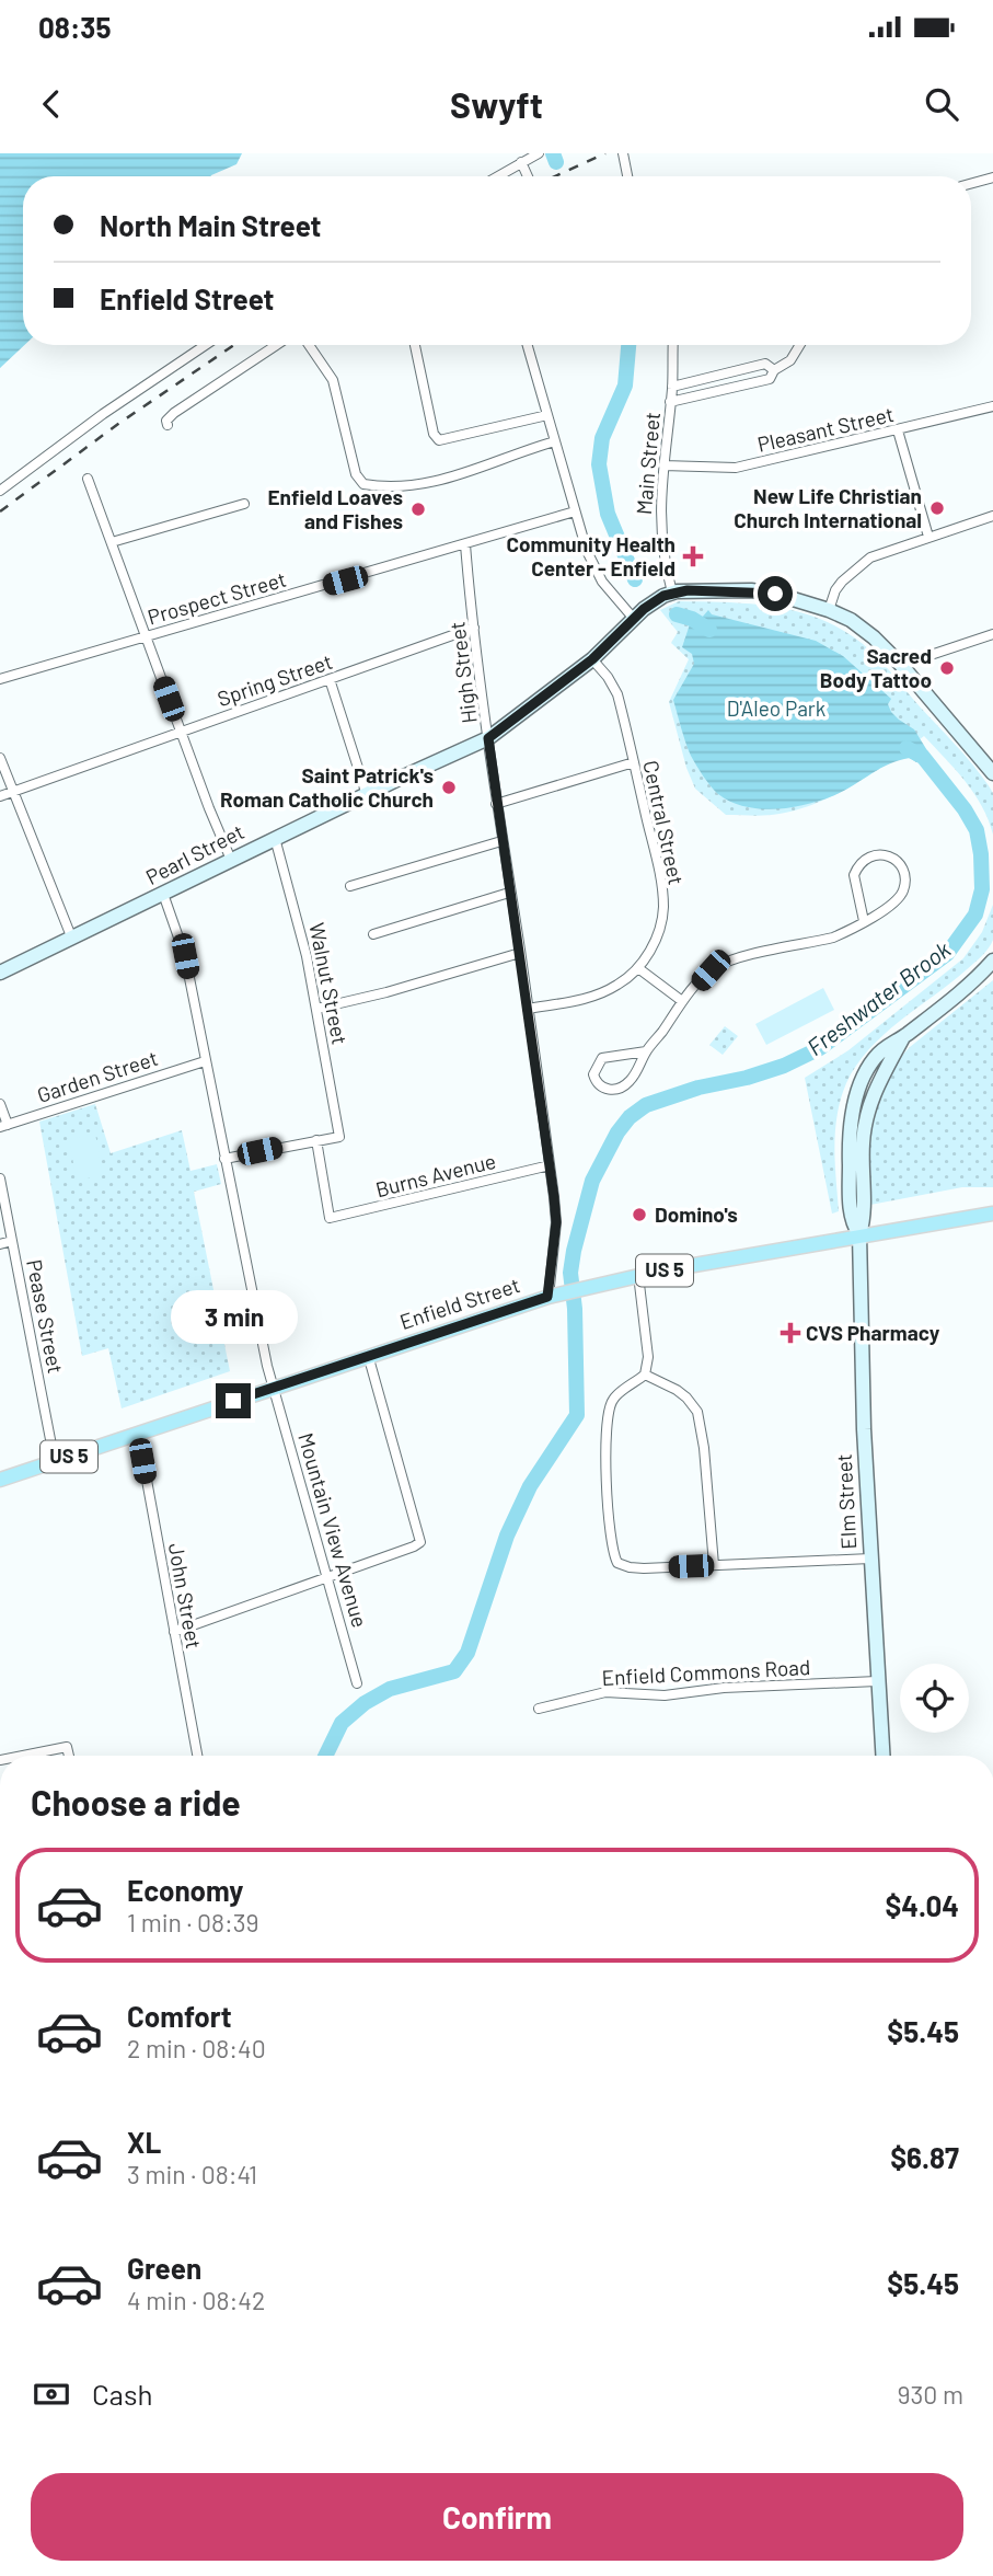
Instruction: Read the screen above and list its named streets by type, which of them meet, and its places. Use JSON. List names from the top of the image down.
{
  "streets": {
    "main road": ["US 5", "Enfield Street"],
    "street": [
      "Pleasant Street",
      "Main Street",
      "Prospect Street",
      "High Street",
      "Spring Street",
      "Central Street",
      "Pearl Street",
      "Walnut Street",
      "Garden Street",
      "Burns Avenue",
      "Pease Street",
      "Elm Street",
      "Mountain View Avenue",
      "John Street",
      "Enfield Commons Road"
    ]
  },
  "crossings": [
    ["Pleasant Street", "Main Street"],
    ["Main Street", "Pearl Street"],
    ["Prospect Street", "High Street"],
    ["High Street", "Spring Street"],
    ["High Street", "Central Street"],
    ["High Street", "Pearl Street"],
    ["High Street", "Burns Avenue"],
    ["High Street", "Enfield Street"],
    ["Central Street", "Pearl Street"],
    ["Pearl Street", "Walnut Street"],
    ["Pearl Street", "Mountain View Avenue"],
    ["Walnut Street", "Burns Avenue"],
    ["Garden Street", "Mountain View Avenue"],
    ["Enfield Street", "Pease Street"],
    ["Enfield Street", "Elm Street"],
    ["Enfield Street", "Mountain View Avenue"],
    ["Enfield Street", "John Street"],
    ["Elm Street", "Enfield Commons Road"]
  ],
  "water": ["Freshwater Brook"],
  "parks": ["D'Aleo Park"],
  "places": {
    "other": [
      "New Life Christian Church International",
      "Enfield Loaves and Fishes",
      "Sacred Body Tattoo",
      "Saint Patrick's Roman Catholic Church",
      "Domino's"
    ],
    "health": ["Community Health Center - Enfield", "CVS Pharmacy"]
  },
  "page": {
    "status": "08:35",
    "header": "Swyft",
    "banner": ["North Main Street", "Enfield Street"],
    "bubble": "3 min",
    "heading": "Choose a ride",
    "list": [
      {
        "name": "Economy",
        "note": "1 min · 08:39",
        "value": "$4.04"
      },
      {
        "name": "Comfort",
        "note": "2 min · 08:40",
        "value": "$5.45"
      },
      {
        "name": "XL",
        "note": "3 min · 08:41",
        "value": "$6.87"
      },
      {
        "name": "Green",
        "note": "4 min · 08:42",
        "value": "$5.45"
      }
    ],
    "pay": ["Cash", "930 m"],
    "buttons": "Confirm"
  }
}
